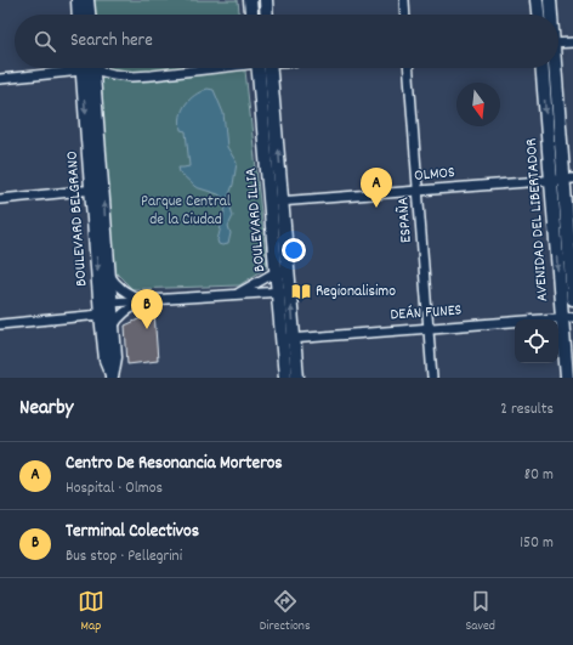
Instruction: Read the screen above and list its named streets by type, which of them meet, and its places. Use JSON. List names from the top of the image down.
{
  "streets": {
    "street": [
      "OLMOS",
      "BOULEVARD BELGRANO",
      "BOULEVARD ILLIA",
      "ESPAÑA",
      "AVENIDAD DEL LIBERTADOR",
      "DEÁN FUNES"
    ]
  },
  "crossings": [
    ["OLMOS", "BOULEVARD ILLIA"],
    ["OLMOS", "ESPAÑA"],
    ["OLMOS", "AVENIDAD DEL LIBERTADOR"],
    ["BOULEVARD ILLIA", "DEÁN FUNES"],
    ["ESPAÑA", "DEÁN FUNES"],
    ["AVENIDAD DEL LIBERTADOR", "DEÁN FUNES"]
  ],
  "parks": ["Parque Central de la Ciudad"],
  "places": {
    "library": ["Regionalisimo"]
  },
  "north": "bottom",
  "page": {
    "search": "Search here",
    "pins": ["A", "B"],
    "heading": ["Nearby", "2 results"],
    "list": [
      {
        "mark": "A",
        "name": "Centro De Resonancia Morteros",
        "note": "Hospital · Olmos",
        "value": "80 m"
      },
      {
        "mark": "B",
        "name": "Terminal Colectivos",
        "note": "Bus stop · Pellegrini",
        "value": "150 m"
      }
    ],
    "nav": ["Map", "Directions", "Saved"]
  }
}
